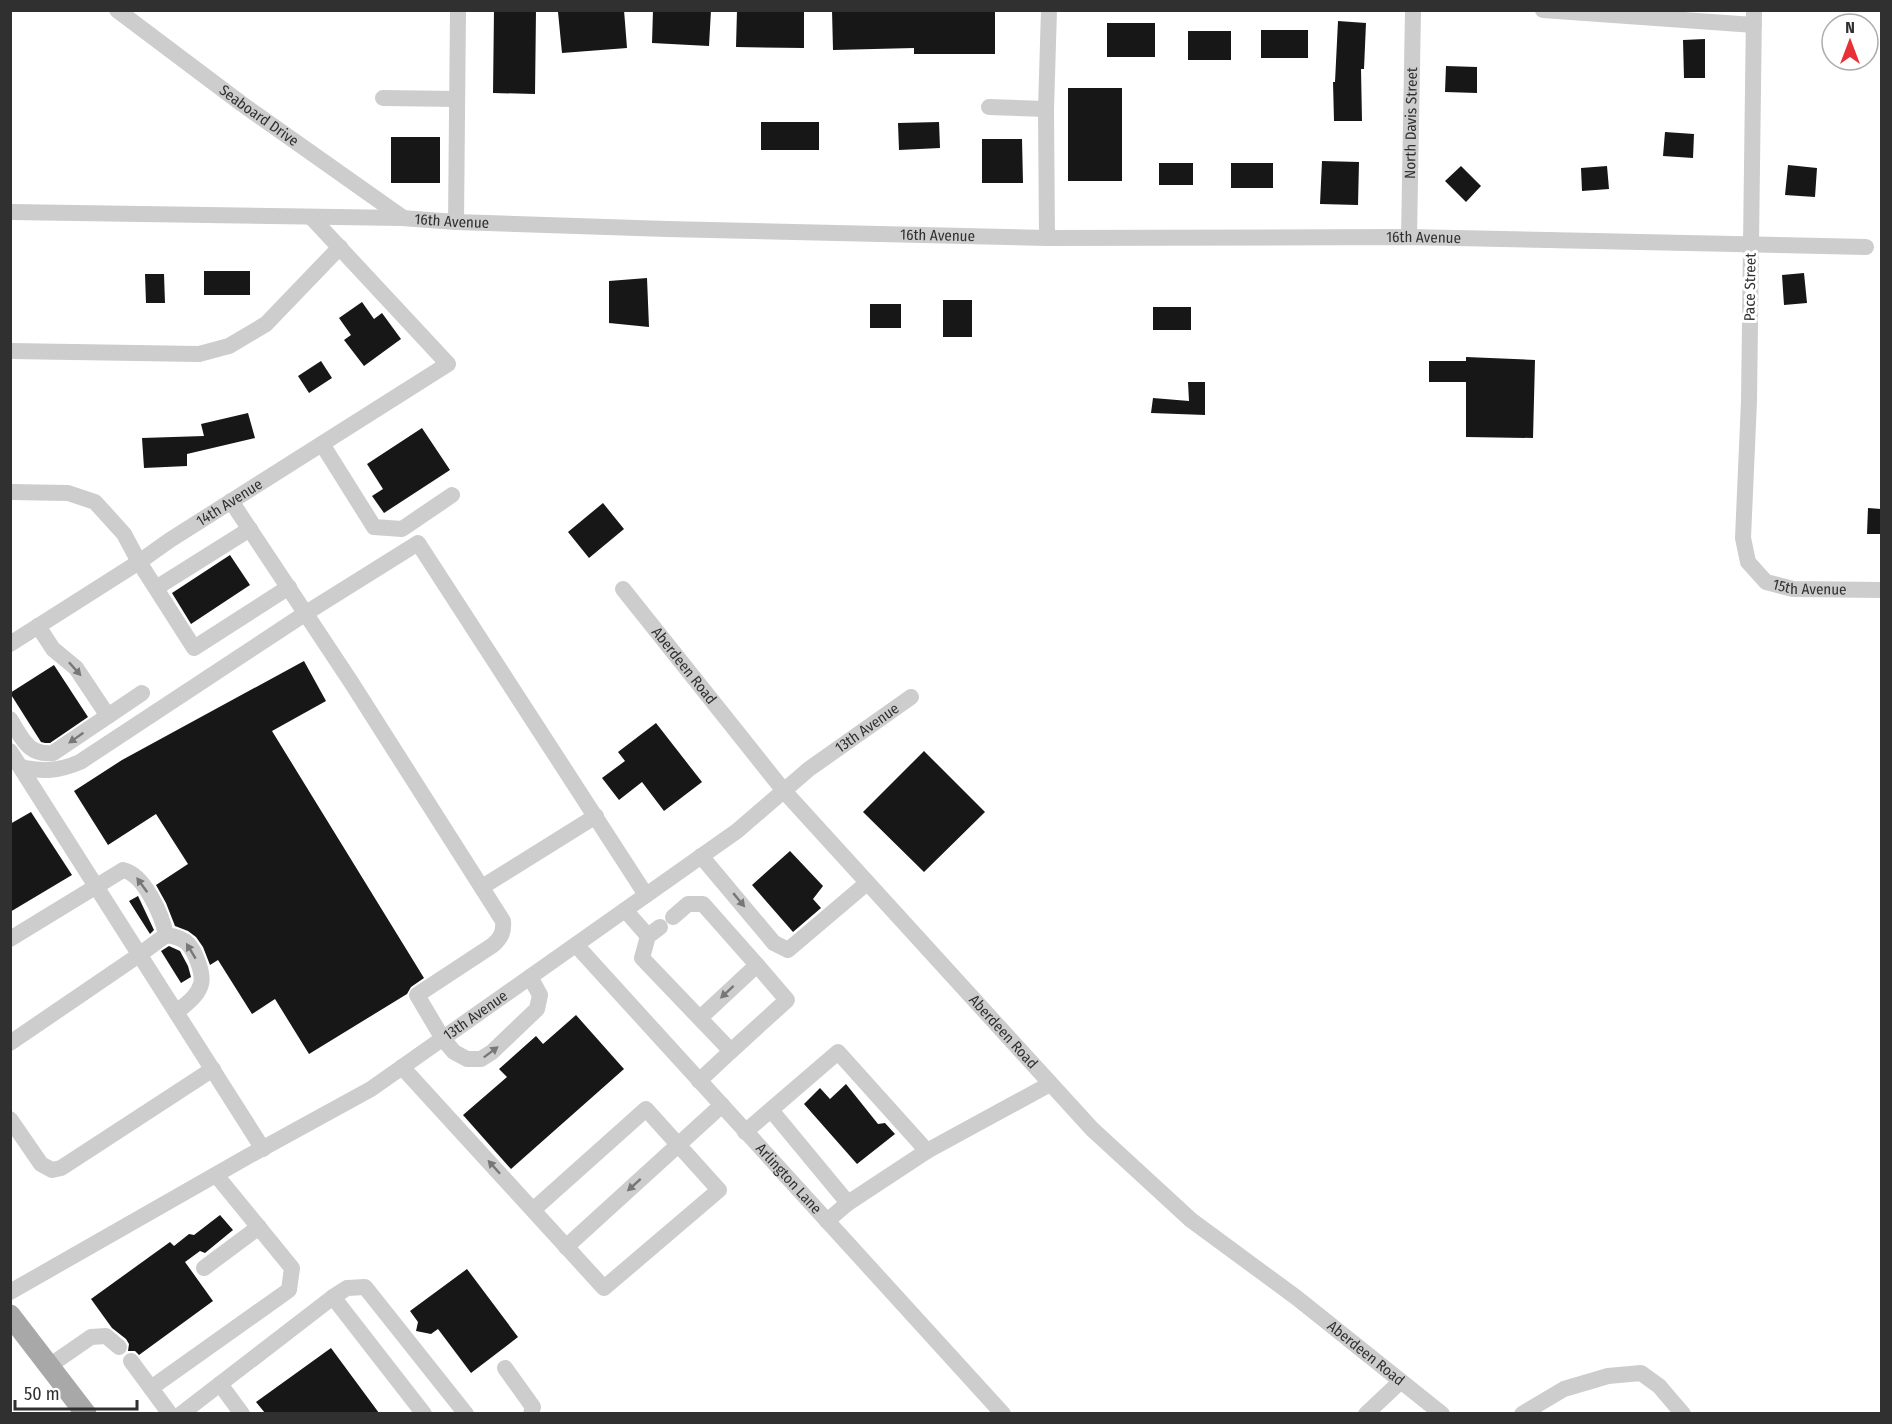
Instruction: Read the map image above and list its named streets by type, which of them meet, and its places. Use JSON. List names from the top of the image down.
{
  "streets": {
    "street": [
      "Seaboard Drive",
      "North Davis Street",
      "16th Avenue",
      "Pace Street",
      "14th Avenue",
      "15th Avenue",
      "Aberdeen Road",
      "13th Avenue",
      "Arlington Lane"
    ]
  },
  "crossings": [
    ["Seaboard Drive", "16th Avenue"],
    ["North Davis Street", "16th Avenue"],
    ["16th Avenue", "Pace Street"],
    ["Pace Street", "15th Avenue"],
    ["Aberdeen Road", "13th Avenue"],
    ["13th Avenue", "Arlington Lane"]
  ],
  "scale_bar": "50 m",
  "north": "top"
}
